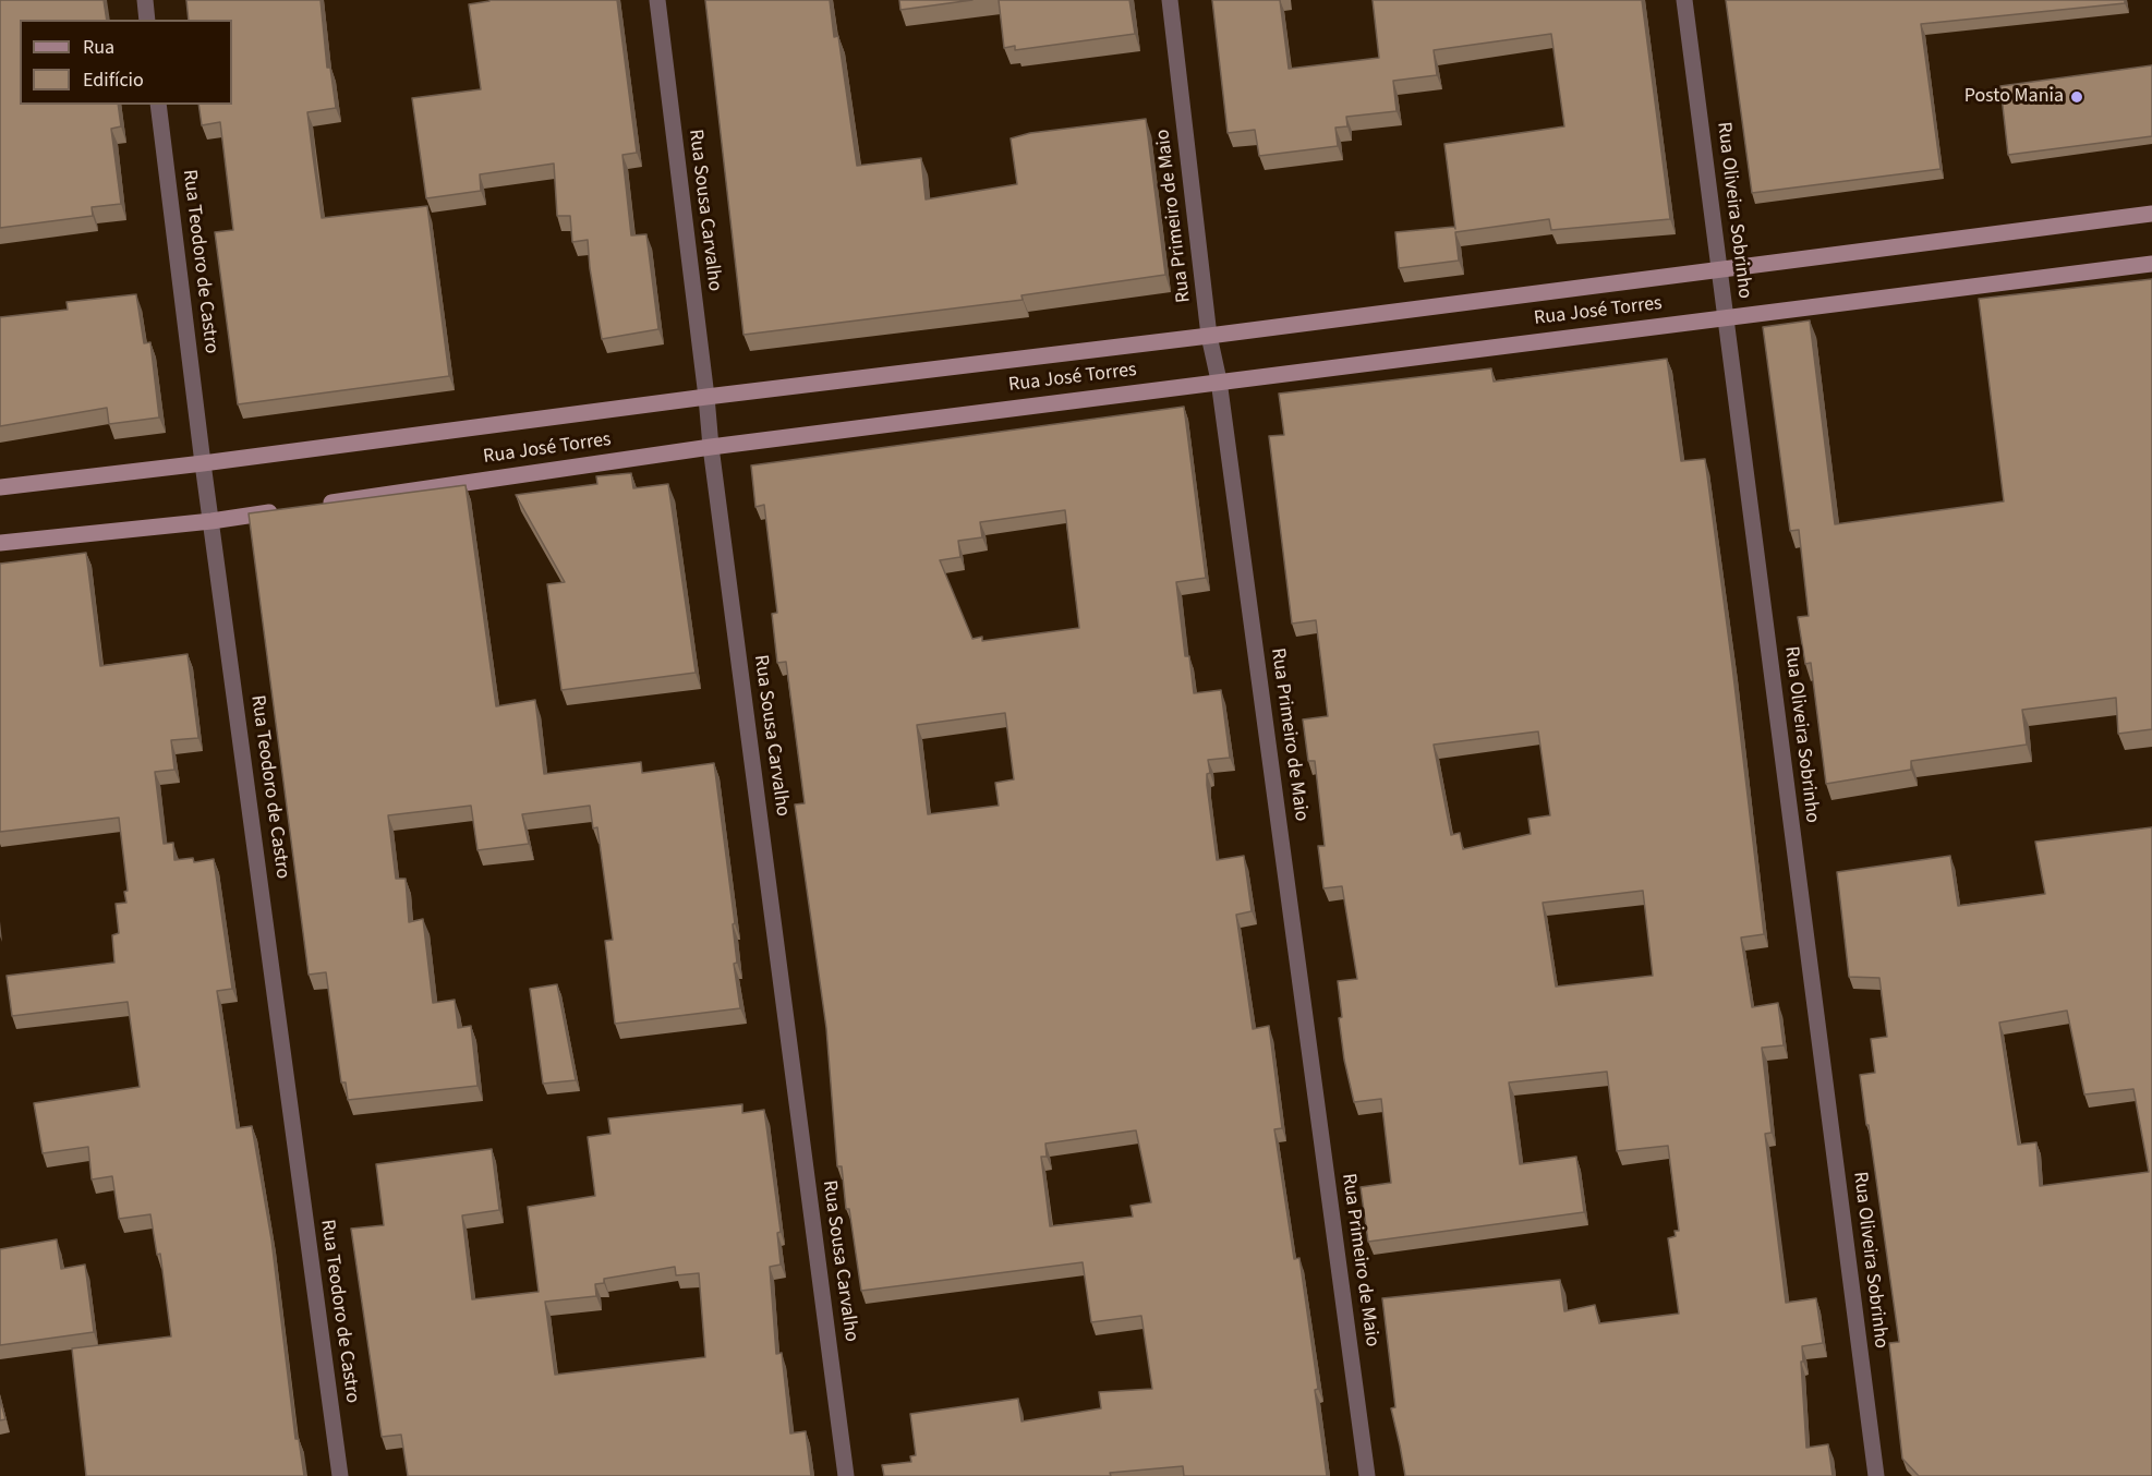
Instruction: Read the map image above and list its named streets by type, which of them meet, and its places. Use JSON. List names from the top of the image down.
{
  "streets": {
    "street": [
      "Rua Sousa Carvalho",
      "Rua Oliveira Sobrinho",
      "Rua Primeiro de Maio",
      "Rua Teodoro de Castro",
      "Rua José Torres"
    ]
  },
  "crossings": [
    ["Rua Sousa Carvalho", "Rua José Torres"],
    ["Rua Oliveira Sobrinho", "Rua José Torres"],
    ["Rua Primeiro de Maio", "Rua José Torres"],
    ["Rua Teodoro de Castro", "Rua José Torres"]
  ],
  "places": ["Posto Mania"],
  "legend": ["Rua", "Edifício"]
}
